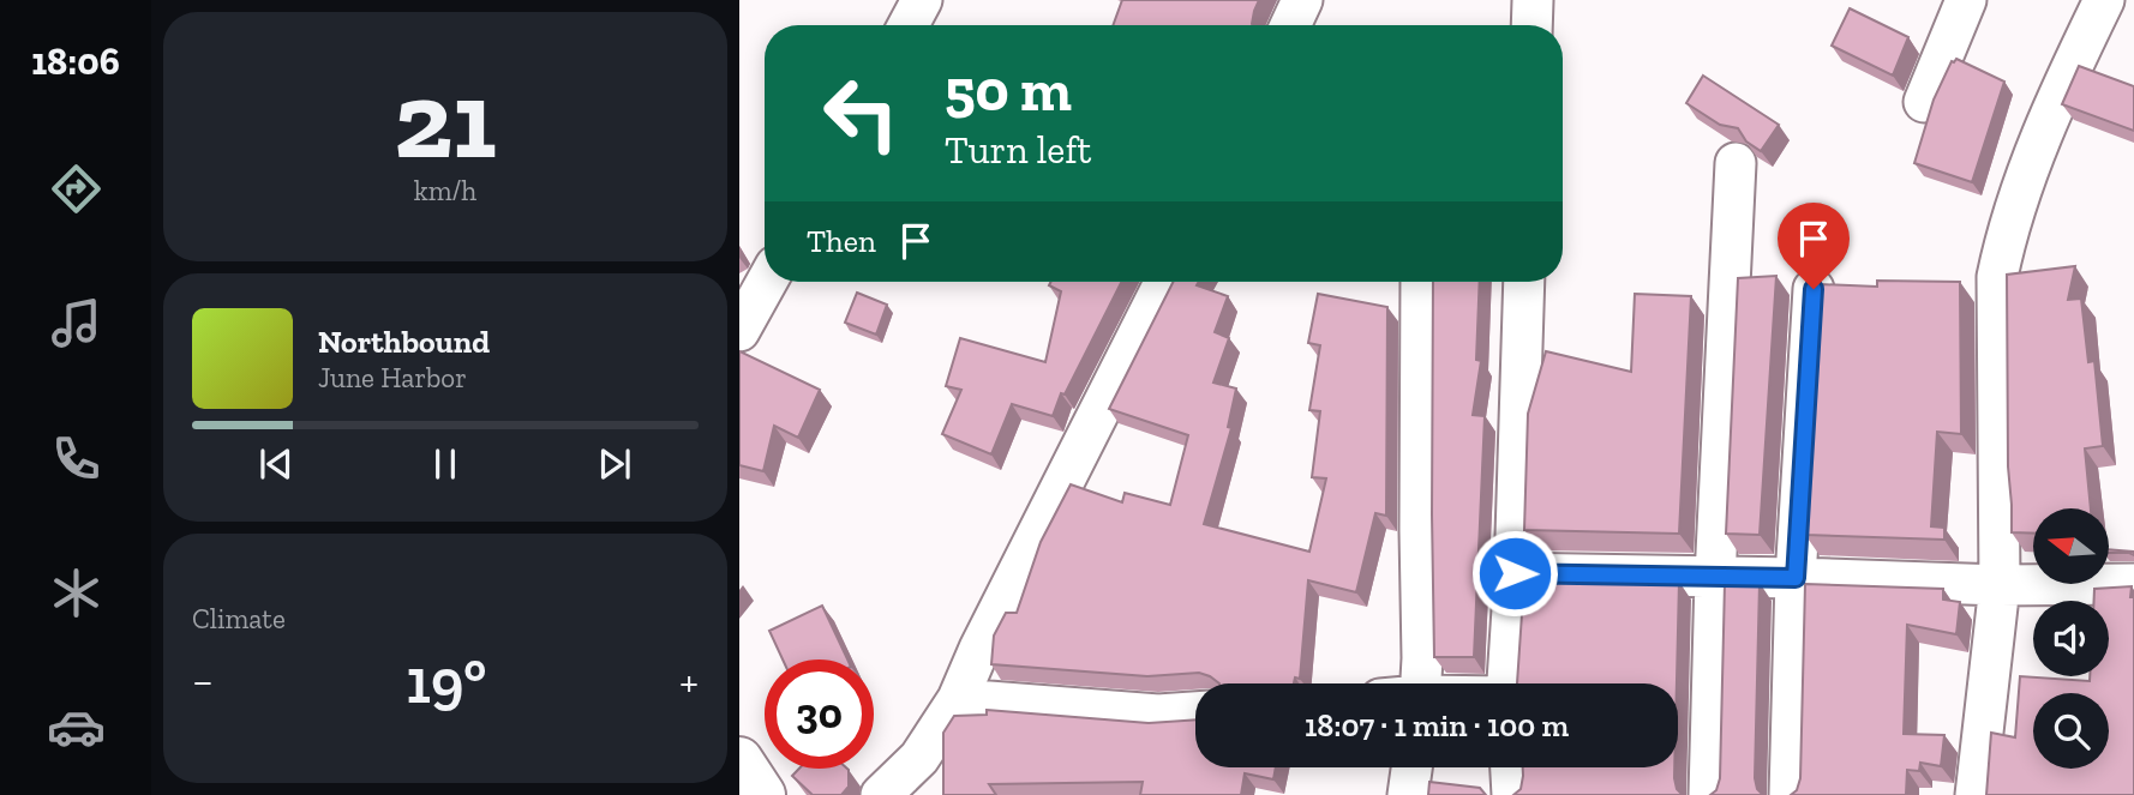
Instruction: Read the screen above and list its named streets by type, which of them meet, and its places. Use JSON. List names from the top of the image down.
{
  "north": "left",
  "page": {
    "tabs": "18:06",
    "tile": [
      ["21", "km/h"],
      "Climate"
    ],
    "turn": ["50 m", "Turn left"],
    "then": "Then",
    "song": ["Northbound", "June Harbor"],
    "heat": ["−", "19°", "+"],
    "limit": "30",
    "trip": "18:07 · 1 min · 100 m"
  }
}
